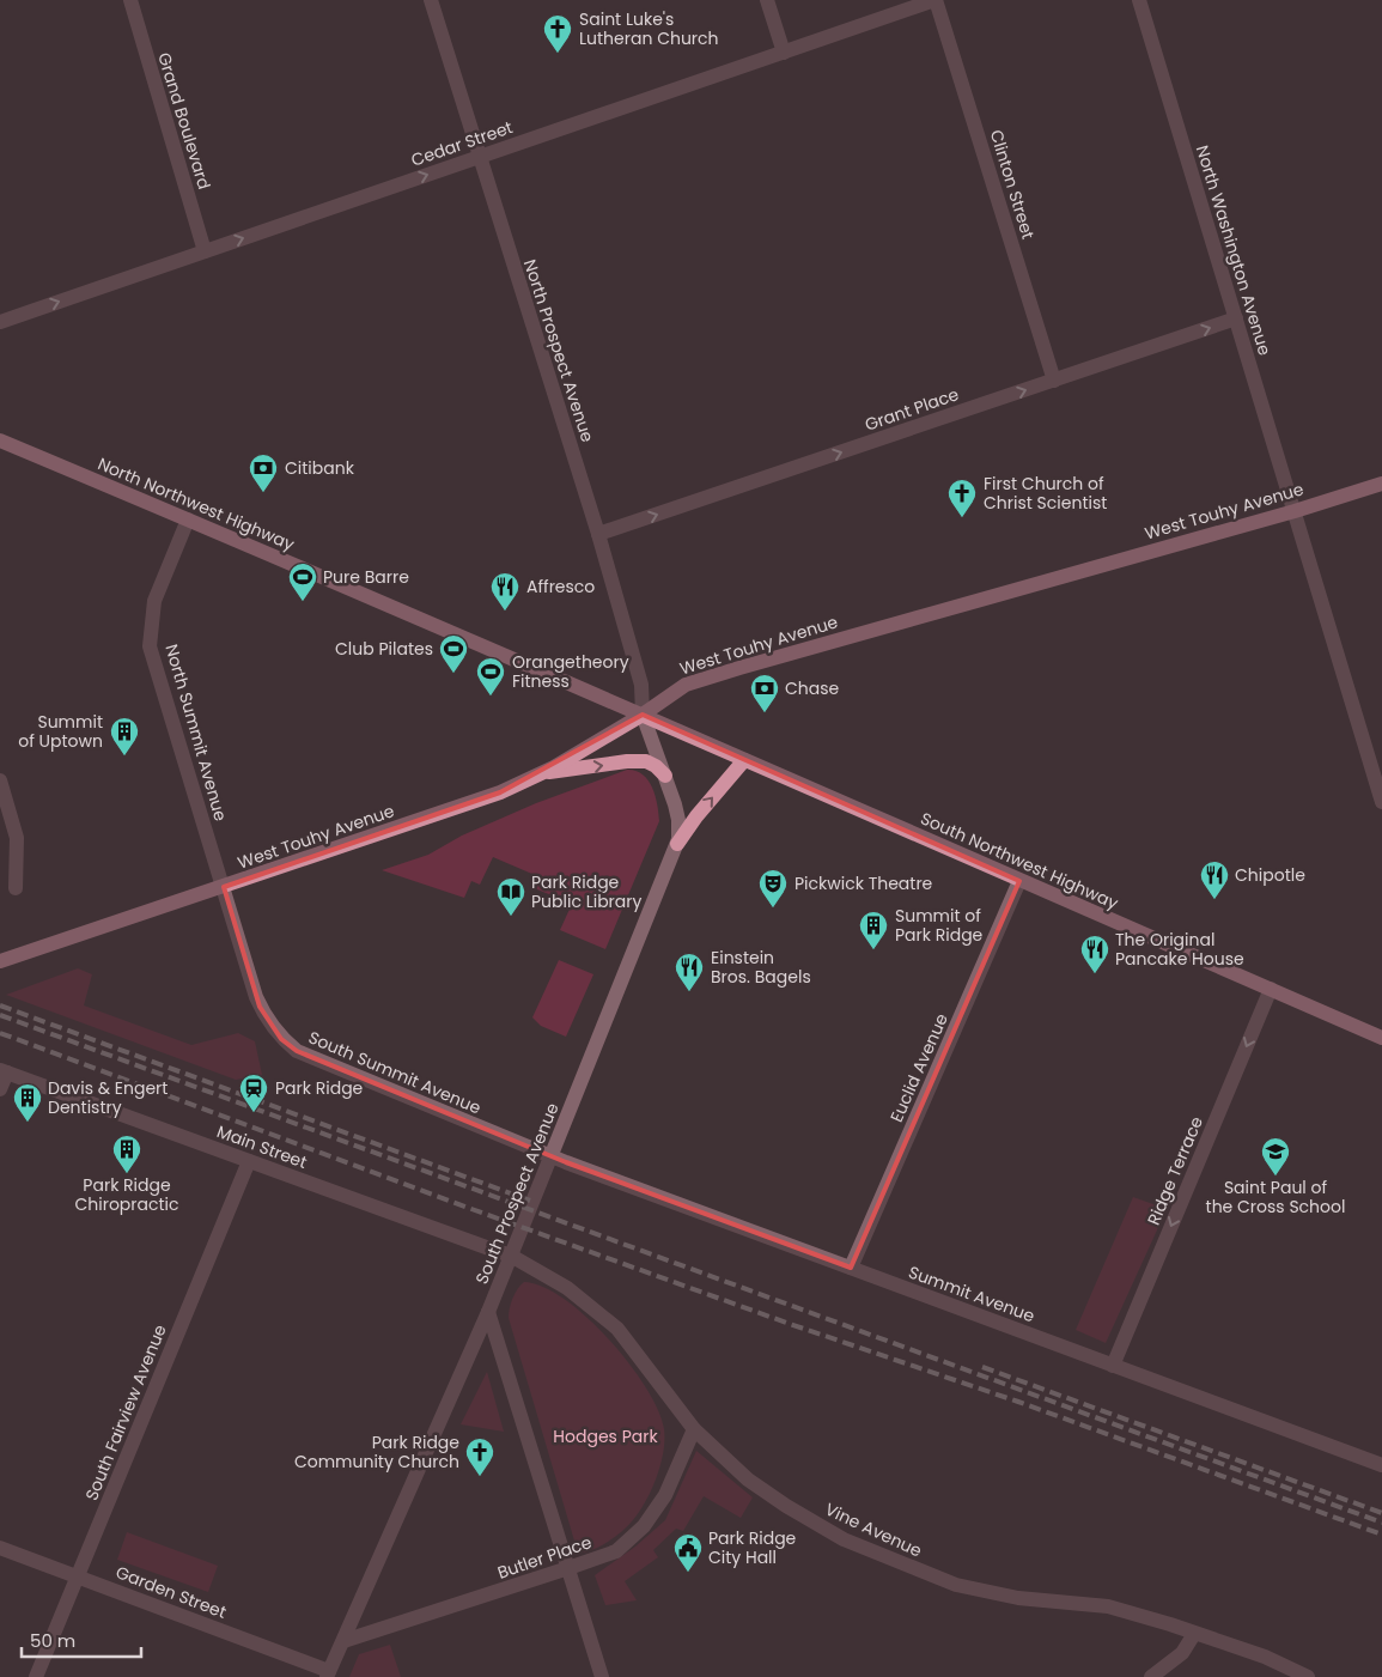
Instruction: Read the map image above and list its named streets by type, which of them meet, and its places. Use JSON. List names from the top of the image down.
{
  "streets": {
    "main road": ["North Northwest Highway", "West Touhy Avenue", "South Northwest Highway"],
    "street": [
      "Grand Boulevard",
      "Cedar Street",
      "Clinton Street",
      "North Washington Avenue",
      "North Prospect Avenue",
      "Grant Place",
      "North Summit Avenue",
      "Euclid Avenue",
      "South Summit Avenue",
      "Main Street",
      "Ridge Terrace",
      "South Prospect Avenue",
      "Summit Avenue",
      "South Fairview Avenue",
      "Vine Avenue",
      "Butler Place",
      "Garden Street"
    ]
  },
  "crossings": [
    ["Grand Boulevard", "Cedar Street"],
    ["Cedar Street", "Clinton Street"],
    ["Cedar Street", "North Prospect Avenue"],
    ["Clinton Street", "Grant Place"],
    ["North Washington Avenue", "Grant Place"],
    ["North Washington Avenue", "West Touhy Avenue"],
    ["North Prospect Avenue", "Grant Place"],
    ["North Prospect Avenue", "North Northwest Highway"],
    ["North Prospect Avenue", "West Touhy Avenue"],
    ["North Prospect Avenue", "South Northwest Highway"],
    ["North Prospect Avenue", "South Prospect Avenue"],
    ["North Northwest Highway", "West Touhy Avenue"],
    ["North Northwest Highway", "North Summit Avenue"],
    ["North Northwest Highway", "South Northwest Highway"],
    ["North Northwest Highway", "South Prospect Avenue"],
    ["West Touhy Avenue", "North Summit Avenue"],
    ["West Touhy Avenue", "South Northwest Highway"],
    ["West Touhy Avenue", "South Summit Avenue"],
    ["West Touhy Avenue", "South Prospect Avenue"],
    ["North Summit Avenue", "South Summit Avenue"],
    ["South Northwest Highway", "Euclid Avenue"],
    ["South Northwest Highway", "Ridge Terrace"],
    ["South Northwest Highway", "South Prospect Avenue"],
    ["Euclid Avenue", "Summit Avenue"],
    ["South Summit Avenue", "South Prospect Avenue"],
    ["South Summit Avenue", "Summit Avenue"],
    ["Main Street", "South Prospect Avenue"],
    ["Main Street", "South Fairview Avenue"],
    ["Main Street", "Vine Avenue"],
    ["Ridge Terrace", "Summit Avenue"],
    ["South Prospect Avenue", "Summit Avenue"],
    ["South Prospect Avenue", "Vine Avenue"],
    ["South Prospect Avenue", "Butler Place"],
    ["South Prospect Avenue", "Garden Street"],
    ["South Fairview Avenue", "Garden Street"],
    ["Vine Avenue", "Butler Place"]
  ],
  "one_way": ["Cedar Street", "Grant Place", "Ridge Terrace"],
  "parks": ["Hodges Park"],
  "places": {
    "church": ["Saint Luke's Lutheran Church", "First Church of Christ Scientist", "Park Ridge Community Church"],
    "bank": ["Citibank", "Chase"],
    "sports": ["Pure Barre", "Club Pilates", "Orangetheory Fitness"],
    "restaurant": [
      "Affresco",
      "Chipotle",
      "The Original Pancake House",
      "Einstein Bros. Bagels"
    ],
    "building": [
      "Summit of Uptown",
      "Summit of Park Ridge",
      "Davis & Engert Dentistry",
      "Park Ridge Chiropractic"
    ],
    "theatre": ["Pickwick Theatre"],
    "library": ["Park Ridge Public Library"],
    "station": ["Park Ridge"],
    "school or university": ["Saint Paul of the Cross School"],
    "public building": ["Park Ridge City Hall"]
  },
  "scale_bar": "50 m"
}
